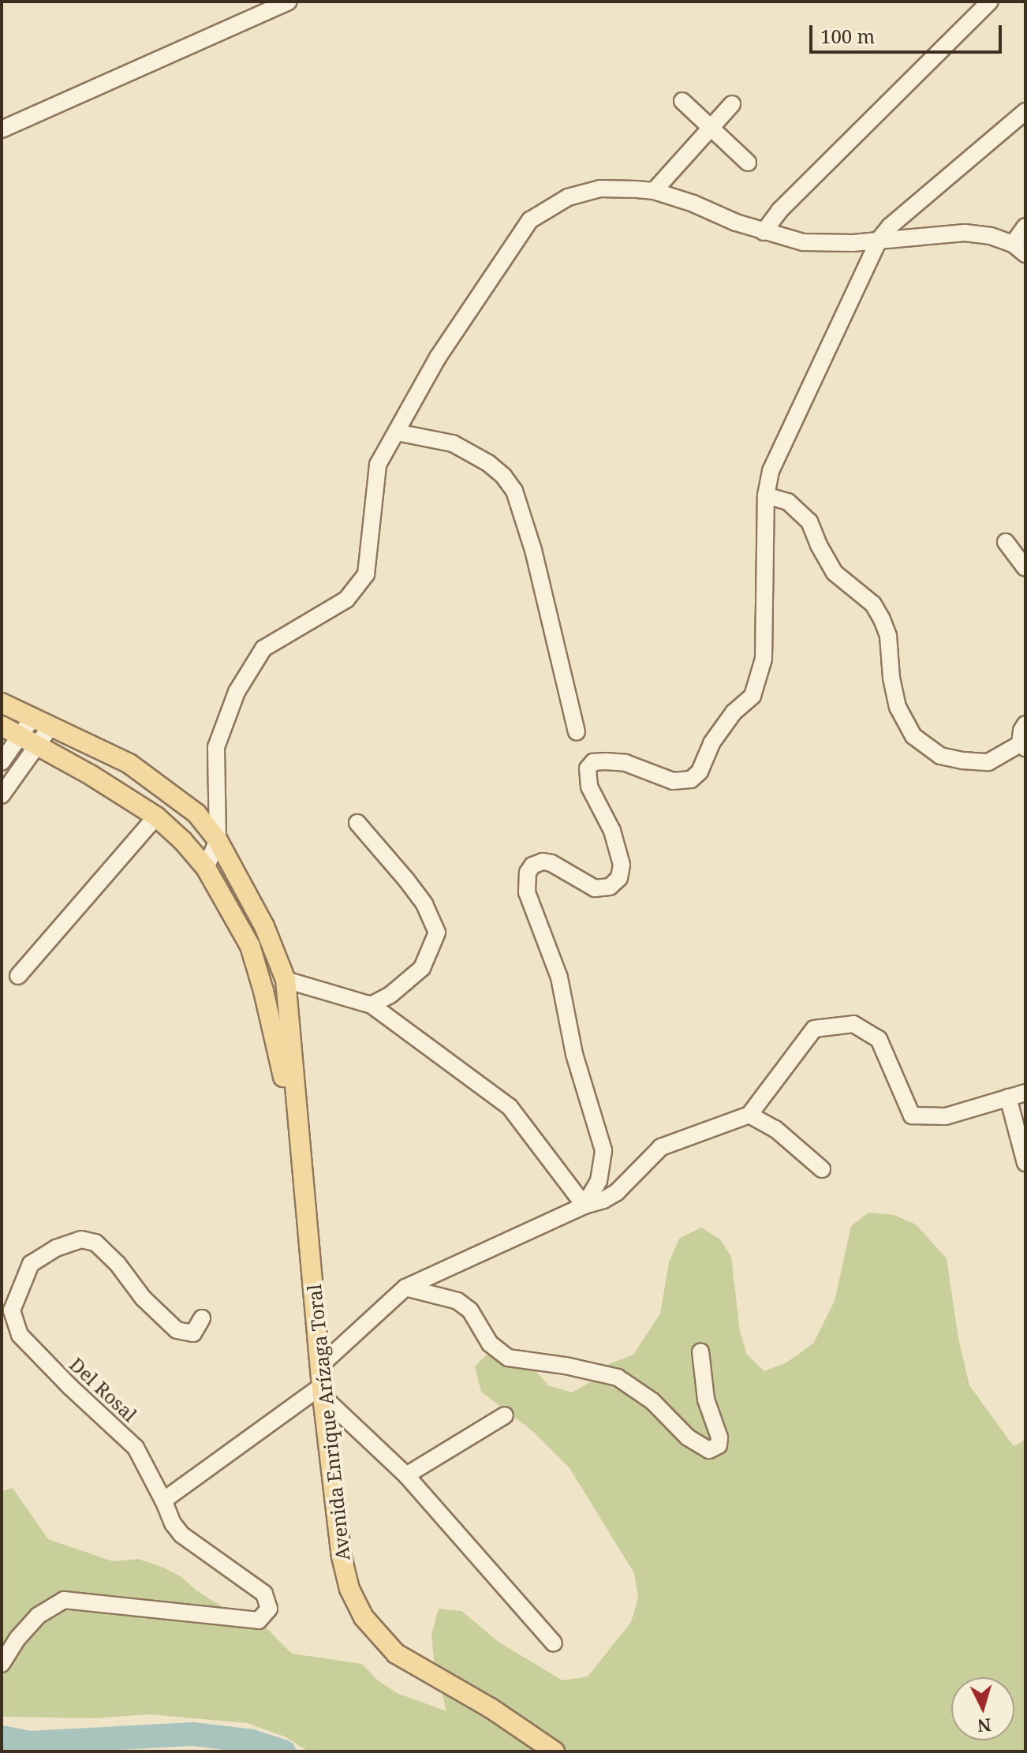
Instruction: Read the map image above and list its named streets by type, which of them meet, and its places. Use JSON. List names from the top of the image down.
{
  "streets": {
    "main road": ["Avenida Enrique Arízaga Toral"],
    "street": ["Del Rosal"]
  },
  "scale_bar": "100 m",
  "north": "bottom"
}
